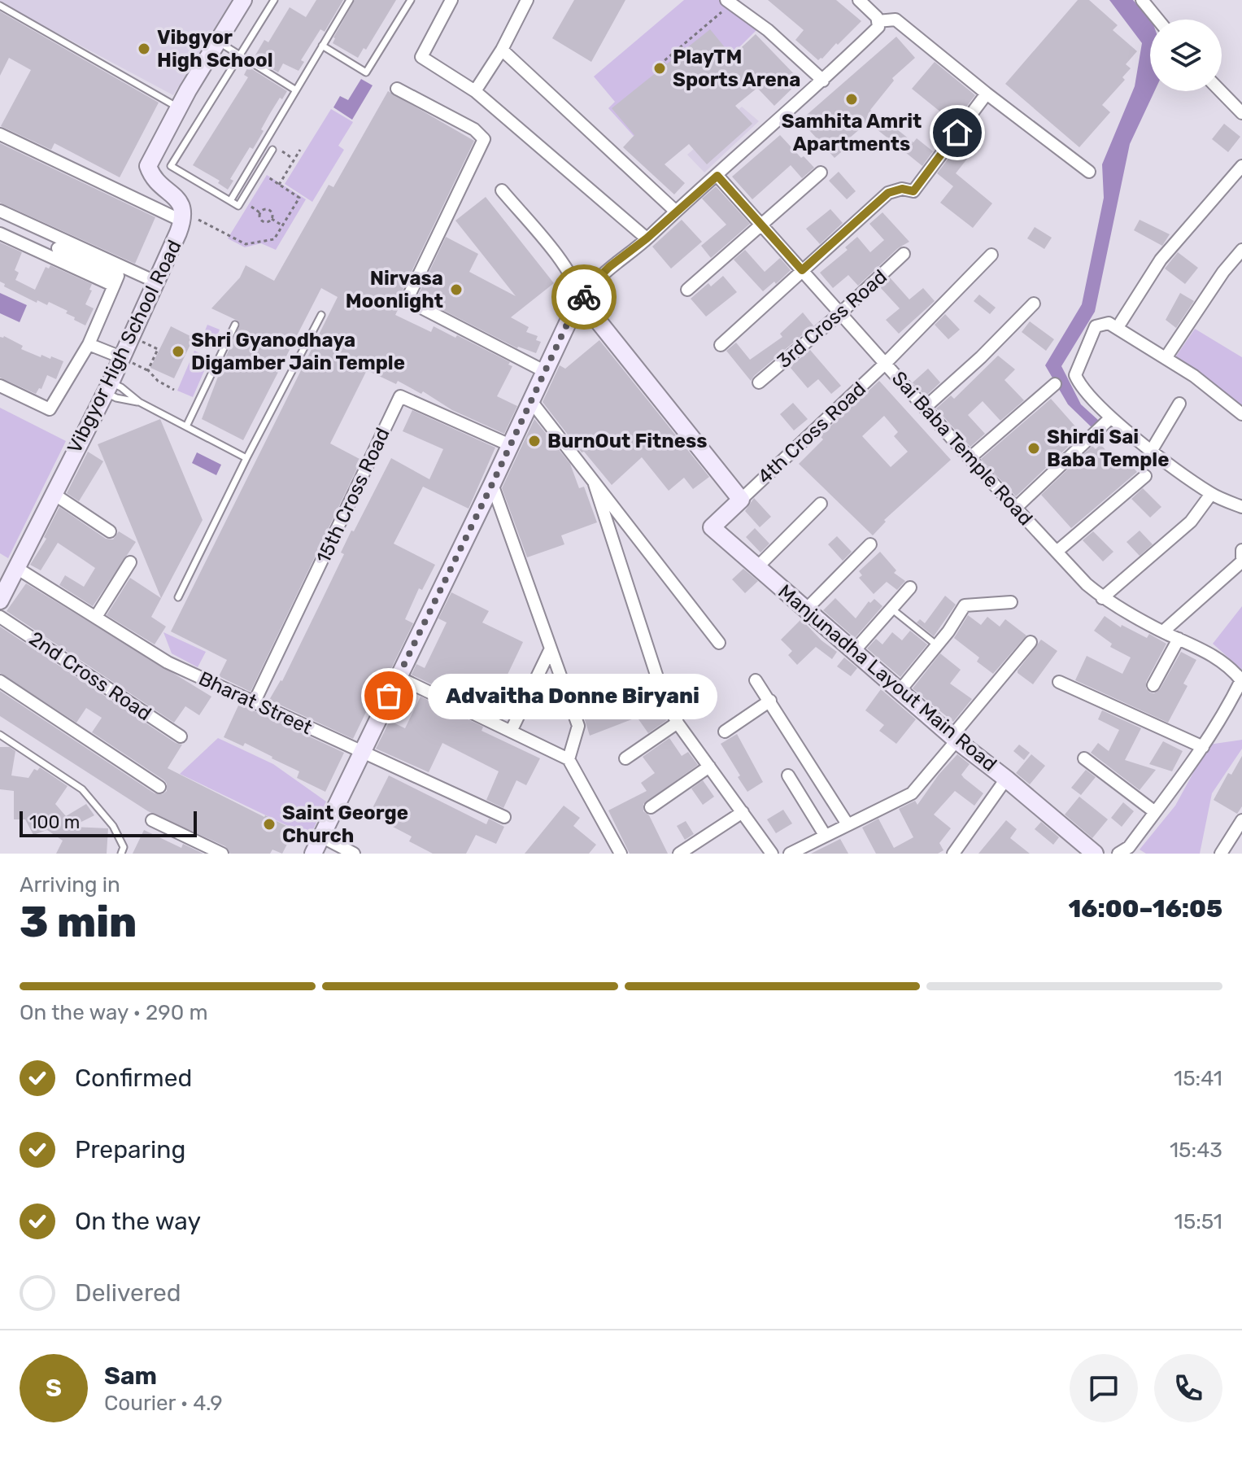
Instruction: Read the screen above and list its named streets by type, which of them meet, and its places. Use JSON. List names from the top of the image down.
{
  "streets": {
    "street": [
      "3rd Cross Road",
      "Vibgyor High School Road",
      "4th Cross Road",
      "Sai Baba Temple Road",
      "15th Cross Road",
      "2nd Cross Road",
      "Manjunadha Layout Main Road",
      "Bharat Street"
    ]
  },
  "crossings": [
    ["3rd Cross Road", "Sai Baba Temple Road"],
    ["Vibgyor High School Road", "Bharat Street"],
    ["4th Cross Road", "Sai Baba Temple Road"],
    ["4th Cross Road", "Manjunadha Layout Main Road"],
    ["15th Cross Road", "Bharat Street"]
  ],
  "places": [
    "Vibgyor High School",
    "PlayTM Sports Arena",
    "Samhita Amrit Apartments",
    "Nirvasa Moonlight",
    "Shri Gyanodhaya Digamber Jain Temple",
    "BurnOut Fitness",
    "Shirdi Sai Baba Temple",
    "Advaitha Donne Biryani",
    "Saint George Church"
  ],
  "scale_bar": "100 m",
  "page": {
    "bubble": "Advaitha Donne Biryani",
    "scale": "100 m",
    "heading": ["3 min", "Arriving in", "16:00–16:05"],
    "panel": ["Sam", "Courier · 4.9"],
    "bar": "On the way · 290 m",
    "list": [
      ["Confirmed", "15:41"],
      ["Preparing", "15:43"],
      ["On the way", "15:51"],
      "Delivered"
    ],
    "round": "S"
  }
}
